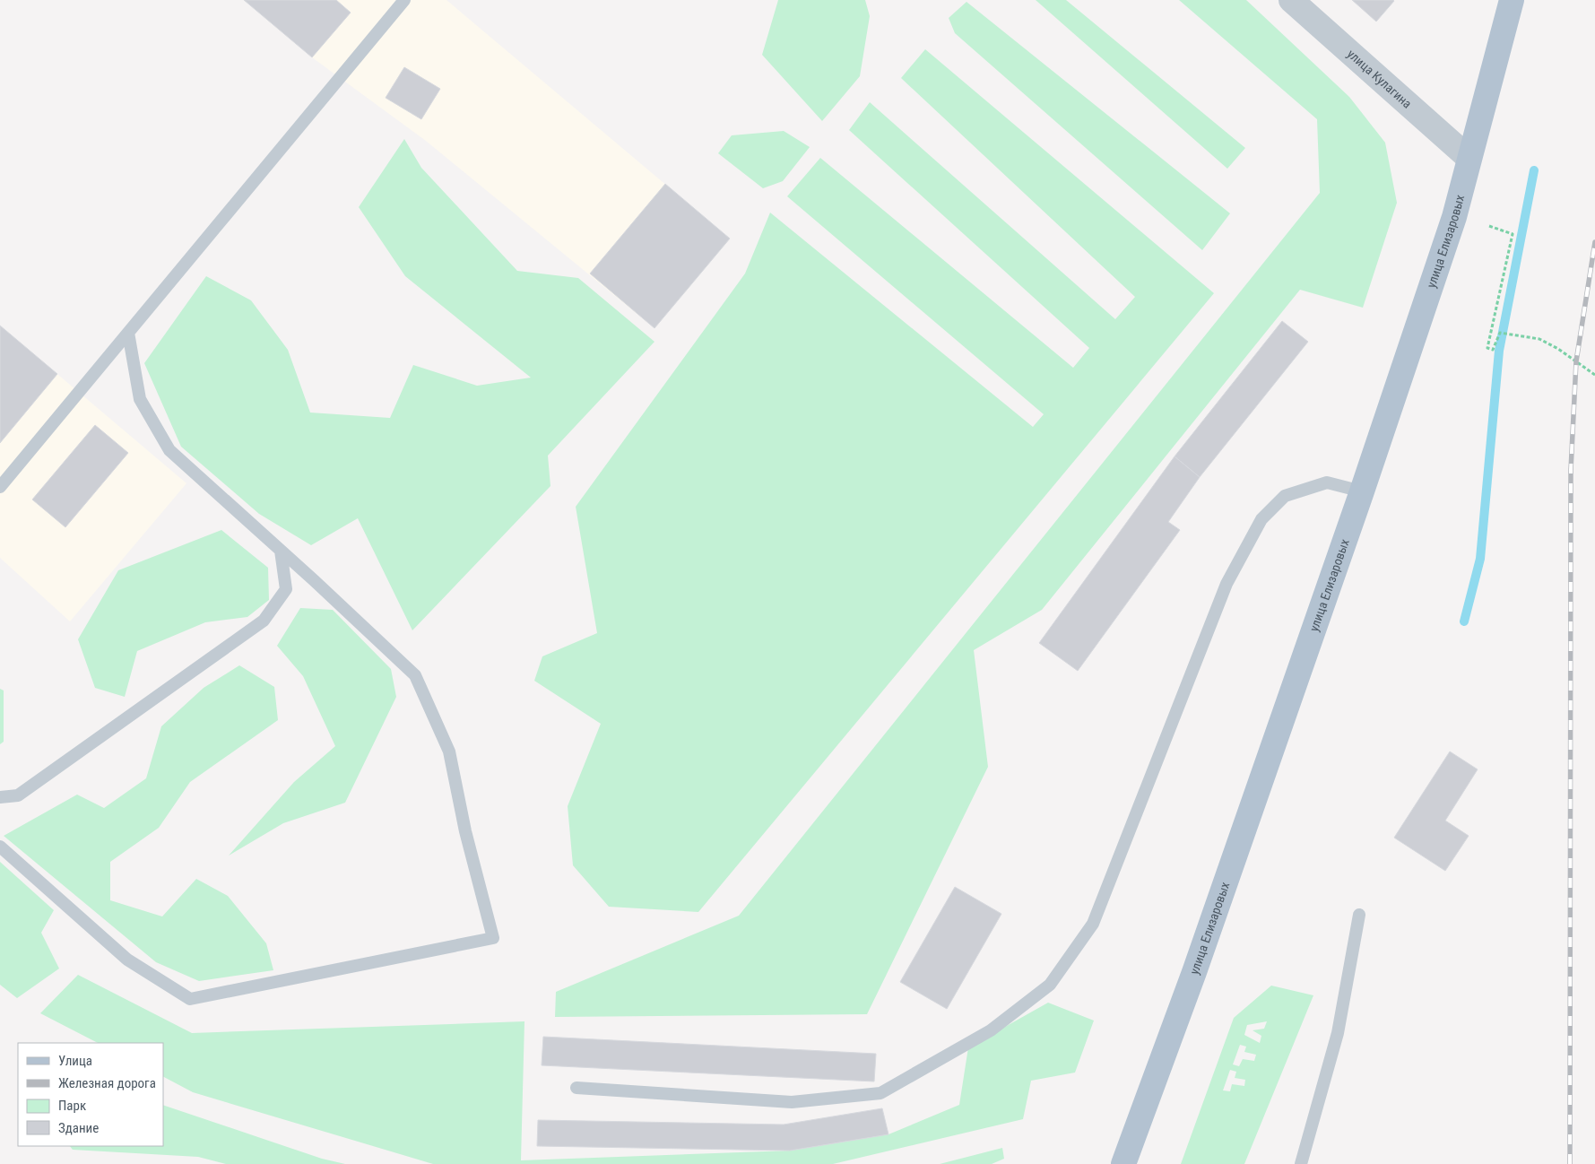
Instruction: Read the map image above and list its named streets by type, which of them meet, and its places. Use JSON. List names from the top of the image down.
{
  "streets": {
    "main road": ["улица Елизаровых"],
    "street": ["улица Кулагина"]
  },
  "crossings": [
    ["улица Кулагина", "улица Елизаровых"]
  ],
  "legend": [
    "Улица",
    "Железная дорога",
    "Парк",
    "Здание"
  ]
}
